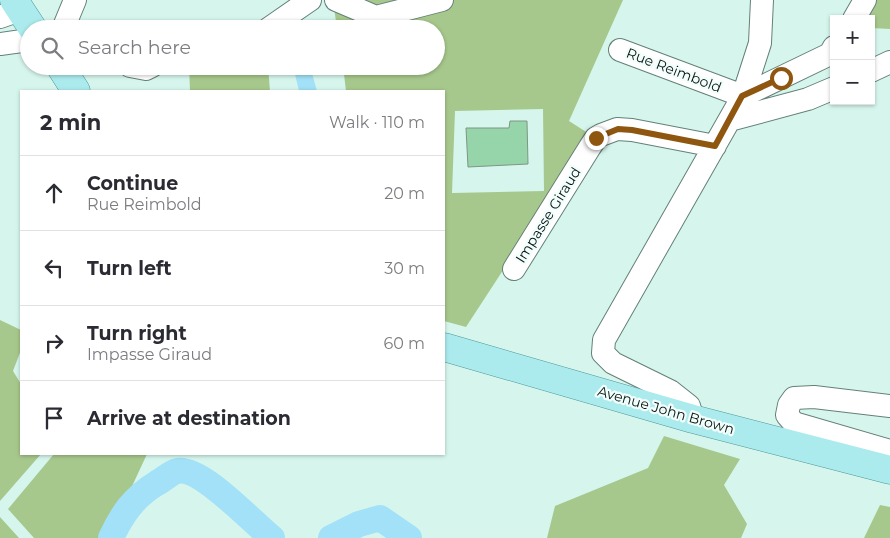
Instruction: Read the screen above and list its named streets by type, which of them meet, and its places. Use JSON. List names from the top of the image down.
{
  "streets": {
    "main road": ["Avenue John Brown"],
    "street": ["Rue Reimbold", "Impasse Giraud"]
  },
  "page": {
    "map_buttons": ["+", "−"],
    "search": "Search here",
    "heading": ["2 min", "Walk · 110 m"],
    "list": [
      ["Continue", "Rue Reimbold", "20 m"],
      ["Turn left", "30 m"],
      ["Turn right", "Impasse Giraud", "60 m"],
      "Arrive at destination"
    ]
  }
}
